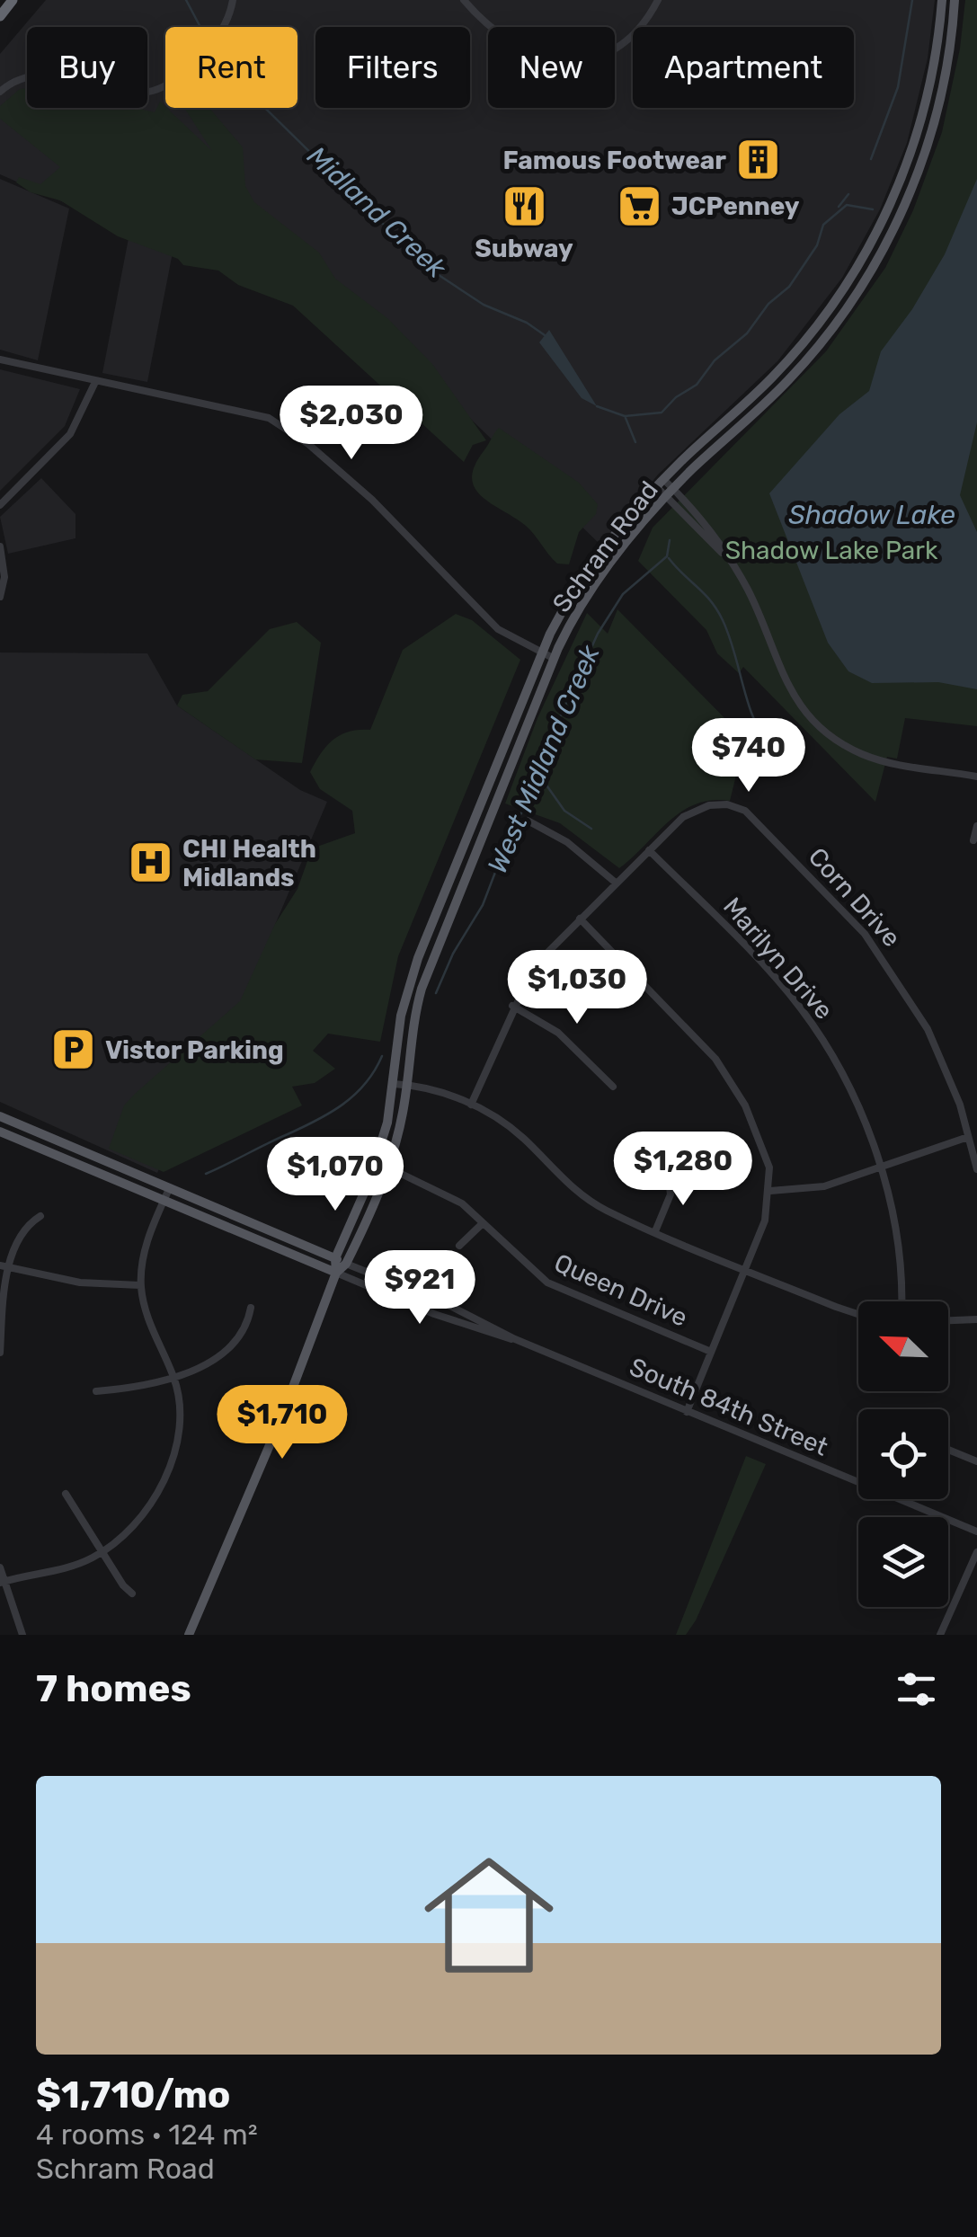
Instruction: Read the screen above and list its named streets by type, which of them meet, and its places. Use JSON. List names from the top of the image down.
{
  "streets": {
    "main road": ["Schram Road", "South 84th Street"],
    "street": ["Corn Drive", "Marilyn Drive", "Queen Drive"]
  },
  "crossings": [
    ["Schram Road", "Queen Drive"],
    ["Schram Road", "South 84th Street"],
    ["Corn Drive", "Marilyn Drive"]
  ],
  "water": ["Midland Creek", "Shadow Lake", "West Midland Creek"],
  "parks": ["Shadow Lake Park"],
  "places": {
    "building": ["Famous Footwear"],
    "restaurant": ["Subway"],
    "supermarket": ["JCPenney"],
    "hospital": ["CHI Health Midlands"],
    "parking": ["Vistor Parking"]
  },
  "north": "top left",
  "page": {
    "chip": [
      "Buy",
      "Rent",
      "Filters",
      "New",
      "Apartment"
    ],
    "price": [
      "$2,030",
      "$740",
      "$1,030",
      "$1,280",
      "$1,070",
      "$921",
      "$1,710"
    ],
    "heading": "7 homes",
    "list": [
      {
        "name": "$1,710/mo",
        "note": "4 rooms · 124 m² · Schram Road"
      }
    ]
  }
}
